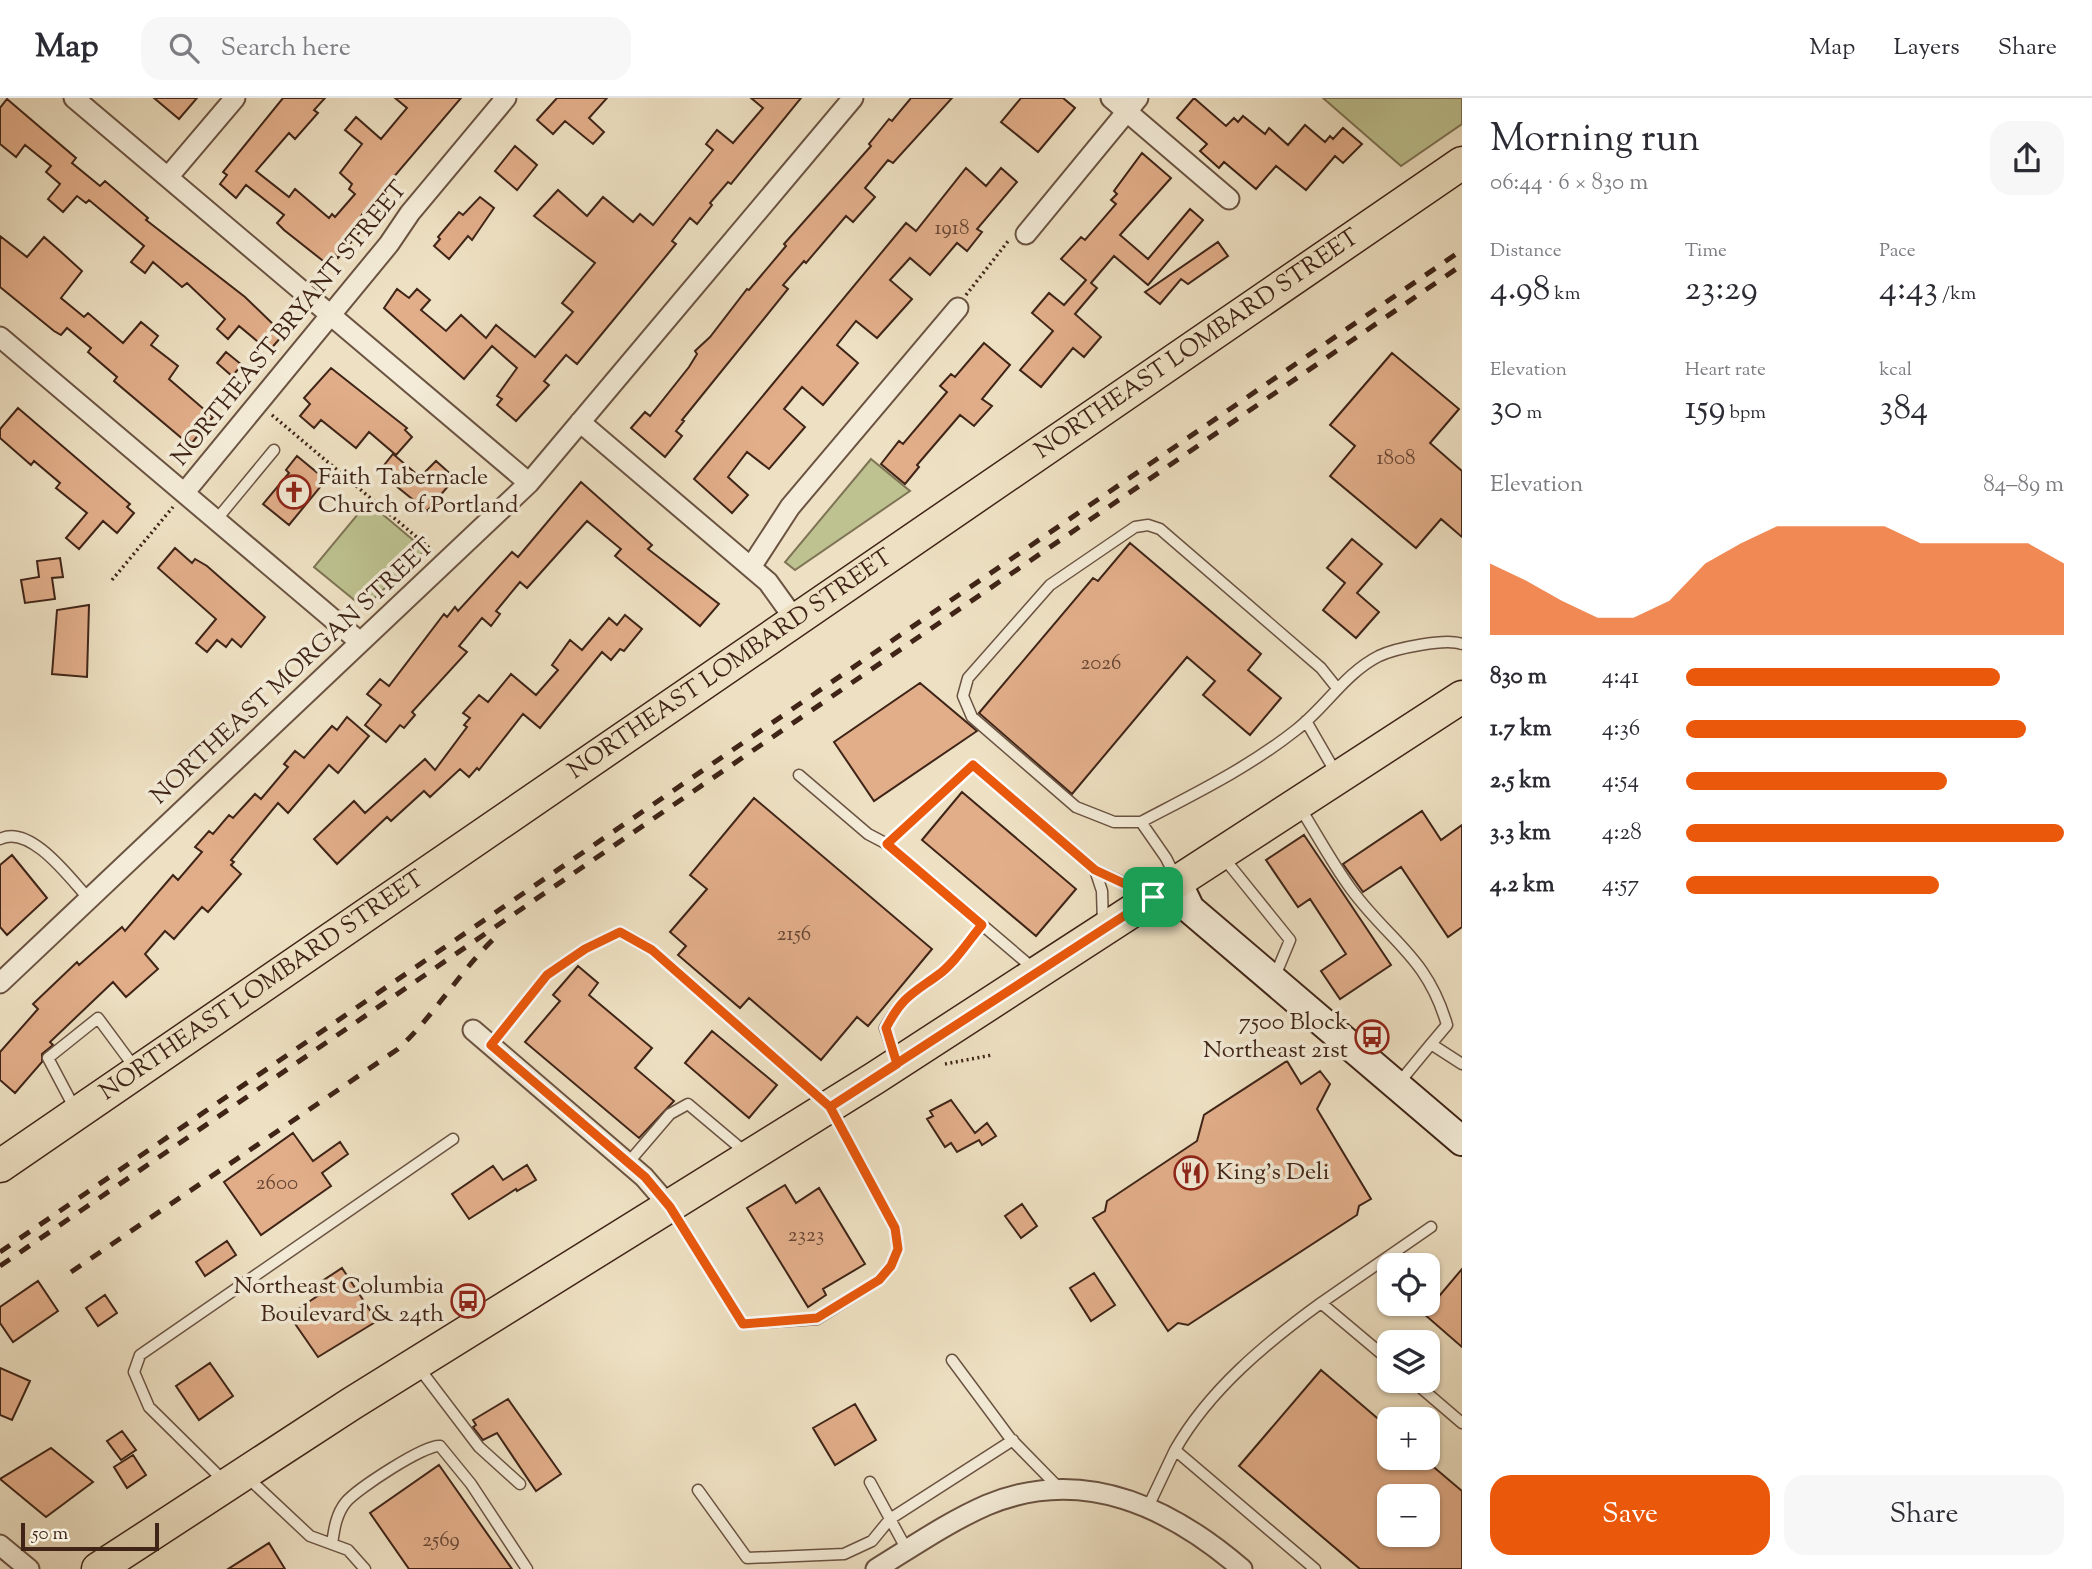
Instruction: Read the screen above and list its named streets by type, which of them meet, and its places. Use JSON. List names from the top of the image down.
{
  "streets": {
    "main road": ["NORTHEAST LOMBARD STREET"],
    "street": ["NORTHEAST BRYANT STREET", "NORTHEAST MORGAN STREET"]
  },
  "places": {
    "church": ["Faith Tabernacle Church of Portland"],
    "bus stop": ["7500 Block Northeast 21st", "Northeast Columbia Boulevard & 24th"],
    "restaurant": ["King's Deli"]
  },
  "house_numbers": [
    "1918",
    "1808",
    "2026",
    "2156",
    "2600",
    "2323",
    "2569"
  ],
  "scale_bar": "50 m",
  "page": {
    "header": "Map",
    "search": "Search here",
    "nav": ["Map", "Layers", "Share"],
    "heading": ["Morning run", "06:44 · 6 × 830 m"],
    "stats": [
      ["Distance", "4.98 km"],
      ["Time", "23:29"],
      ["Pace", "4:43 /km"],
      ["Elevation", "30 m"],
      ["Heart rate", "159 bpm"],
      ["kcal", "384"]
    ],
    "chart": ["Elevation", "84–89 m"],
    "list": [
      {
        "name": "830 m",
        "note": "4:41"
      },
      {
        "name": "1.7 km",
        "note": "4:36"
      },
      {
        "name": "2.5 km",
        "note": "4:54"
      },
      {
        "name": "3.3 km",
        "note": "4:28"
      },
      {
        "name": "4.2 km",
        "note": "4:57"
      }
    ],
    "map_buttons": ["+", "−"],
    "buttons": ["Save", "Share"],
    "scale": "50 m"
  }
}
